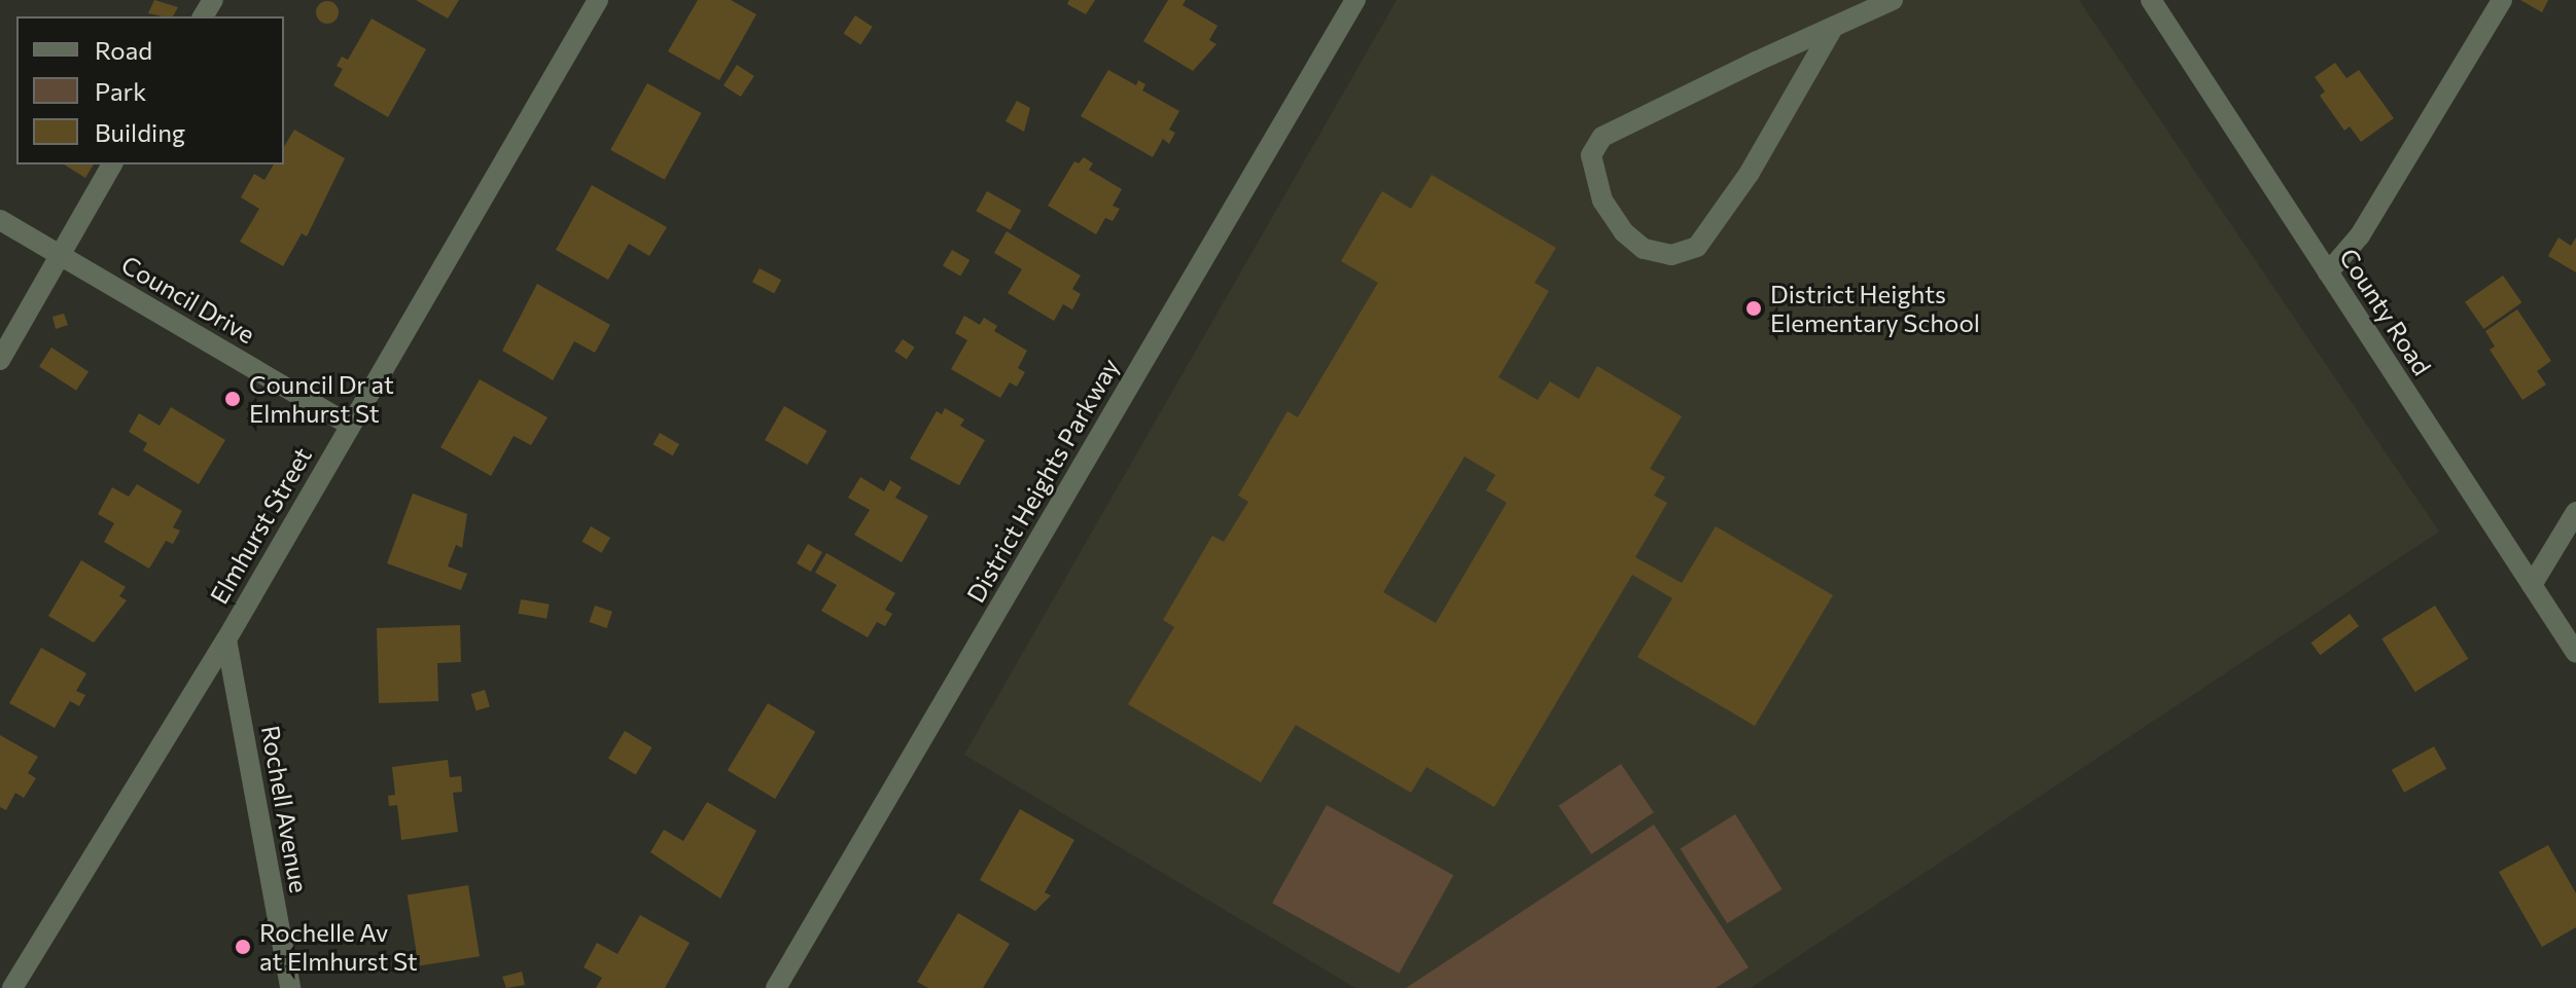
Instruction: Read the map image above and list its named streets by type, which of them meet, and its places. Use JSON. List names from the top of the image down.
{
  "streets": {
    "street": [
      "Council Drive",
      "County Road",
      "District Heights Parkway",
      "Elmhurst Street",
      "Rochell Avenue"
    ]
  },
  "crossings": [
    ["Council Drive", "Elmhurst Street"],
    ["Elmhurst Street", "Rochell Avenue"]
  ],
  "places": ["District Heights Elementary School", "Council Dr at Elmhurst St", "Rochelle Av at Elmhurst St"],
  "legend": ["Road", "Park", "Building"]
}
